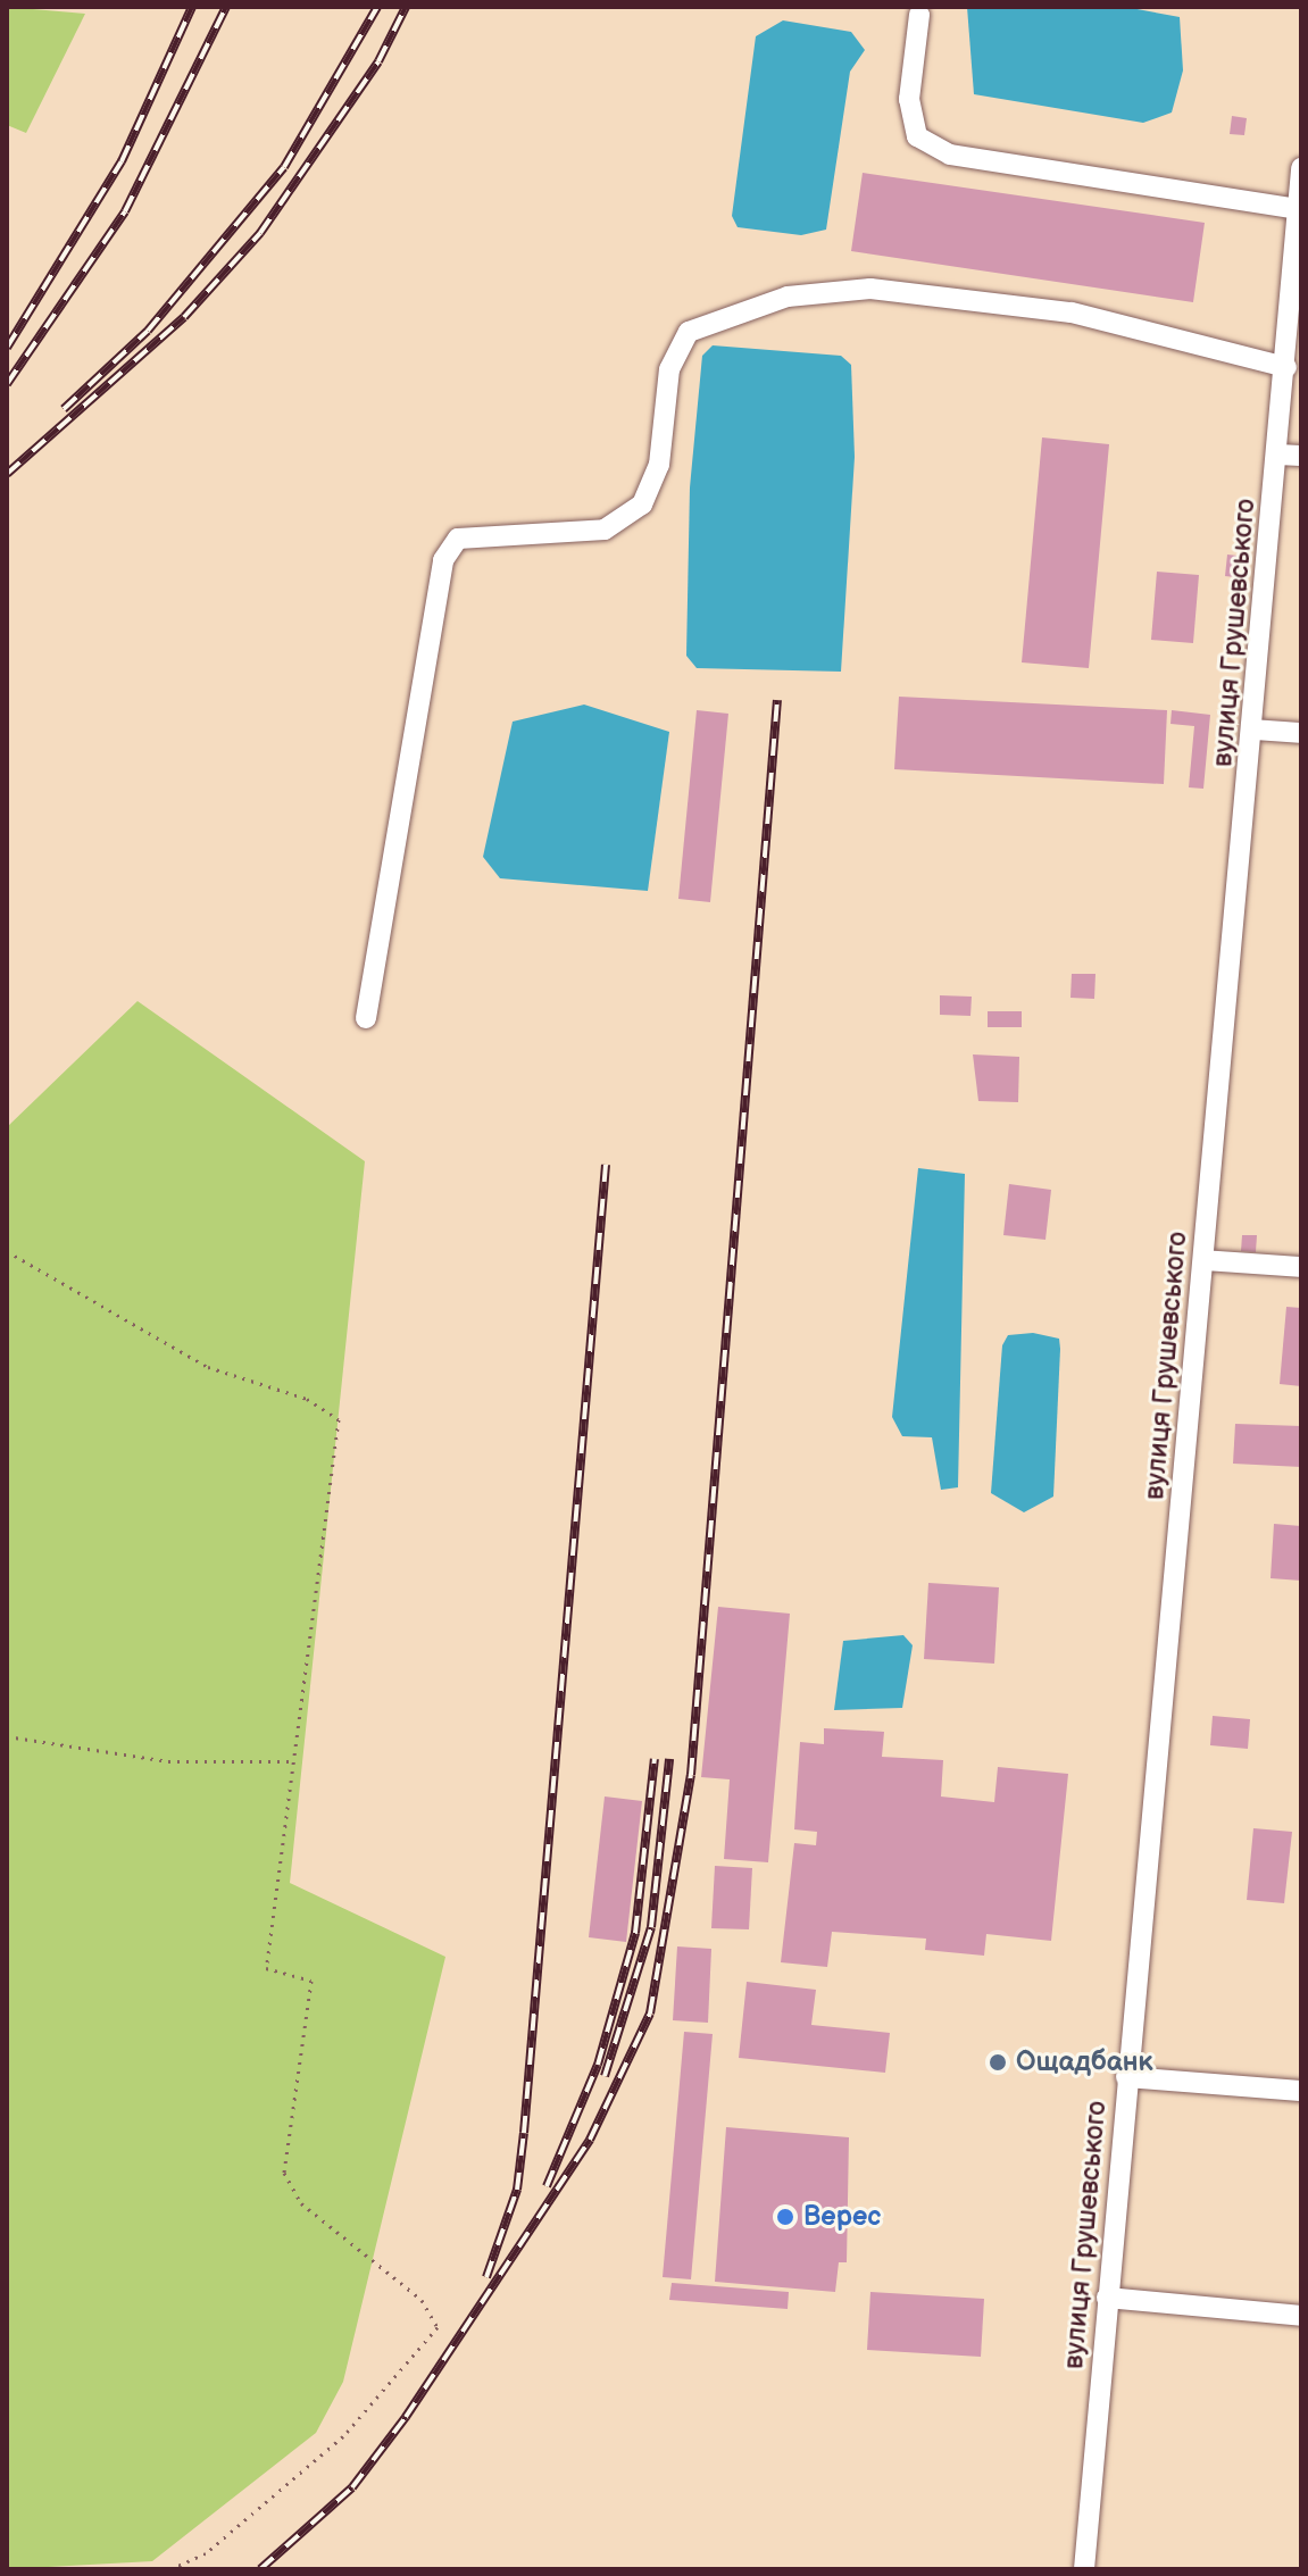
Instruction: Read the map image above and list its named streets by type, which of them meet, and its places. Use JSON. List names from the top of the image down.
{
  "streets": {
    "street": ["вулиця Грушевського"]
  },
  "places": ["Ощадбанк", "Верес"]
}
